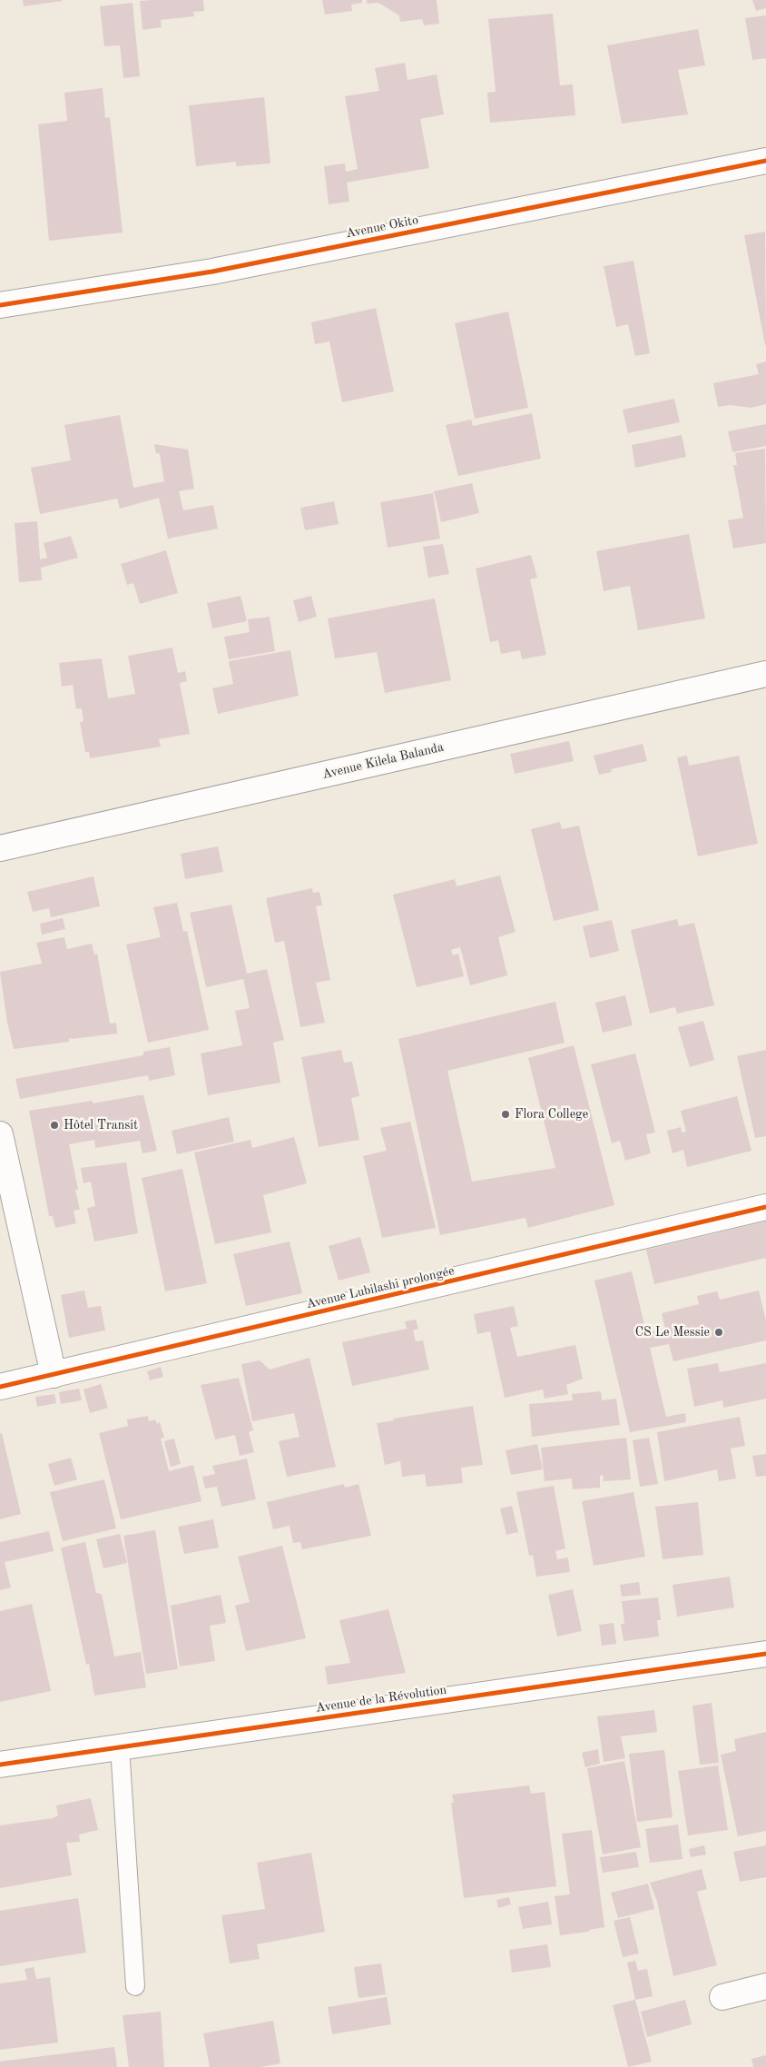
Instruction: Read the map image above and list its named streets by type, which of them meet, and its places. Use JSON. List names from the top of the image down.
{
  "streets": {
    "street": [
      "Avenue Okito",
      "Avenue Kilela Balanda",
      "Avenue Lubilashi prolongée",
      "Avenue de la Révolution"
    ]
  },
  "places": ["Flora College", "Hôtel Transit", "CS Le Messie"]
}
